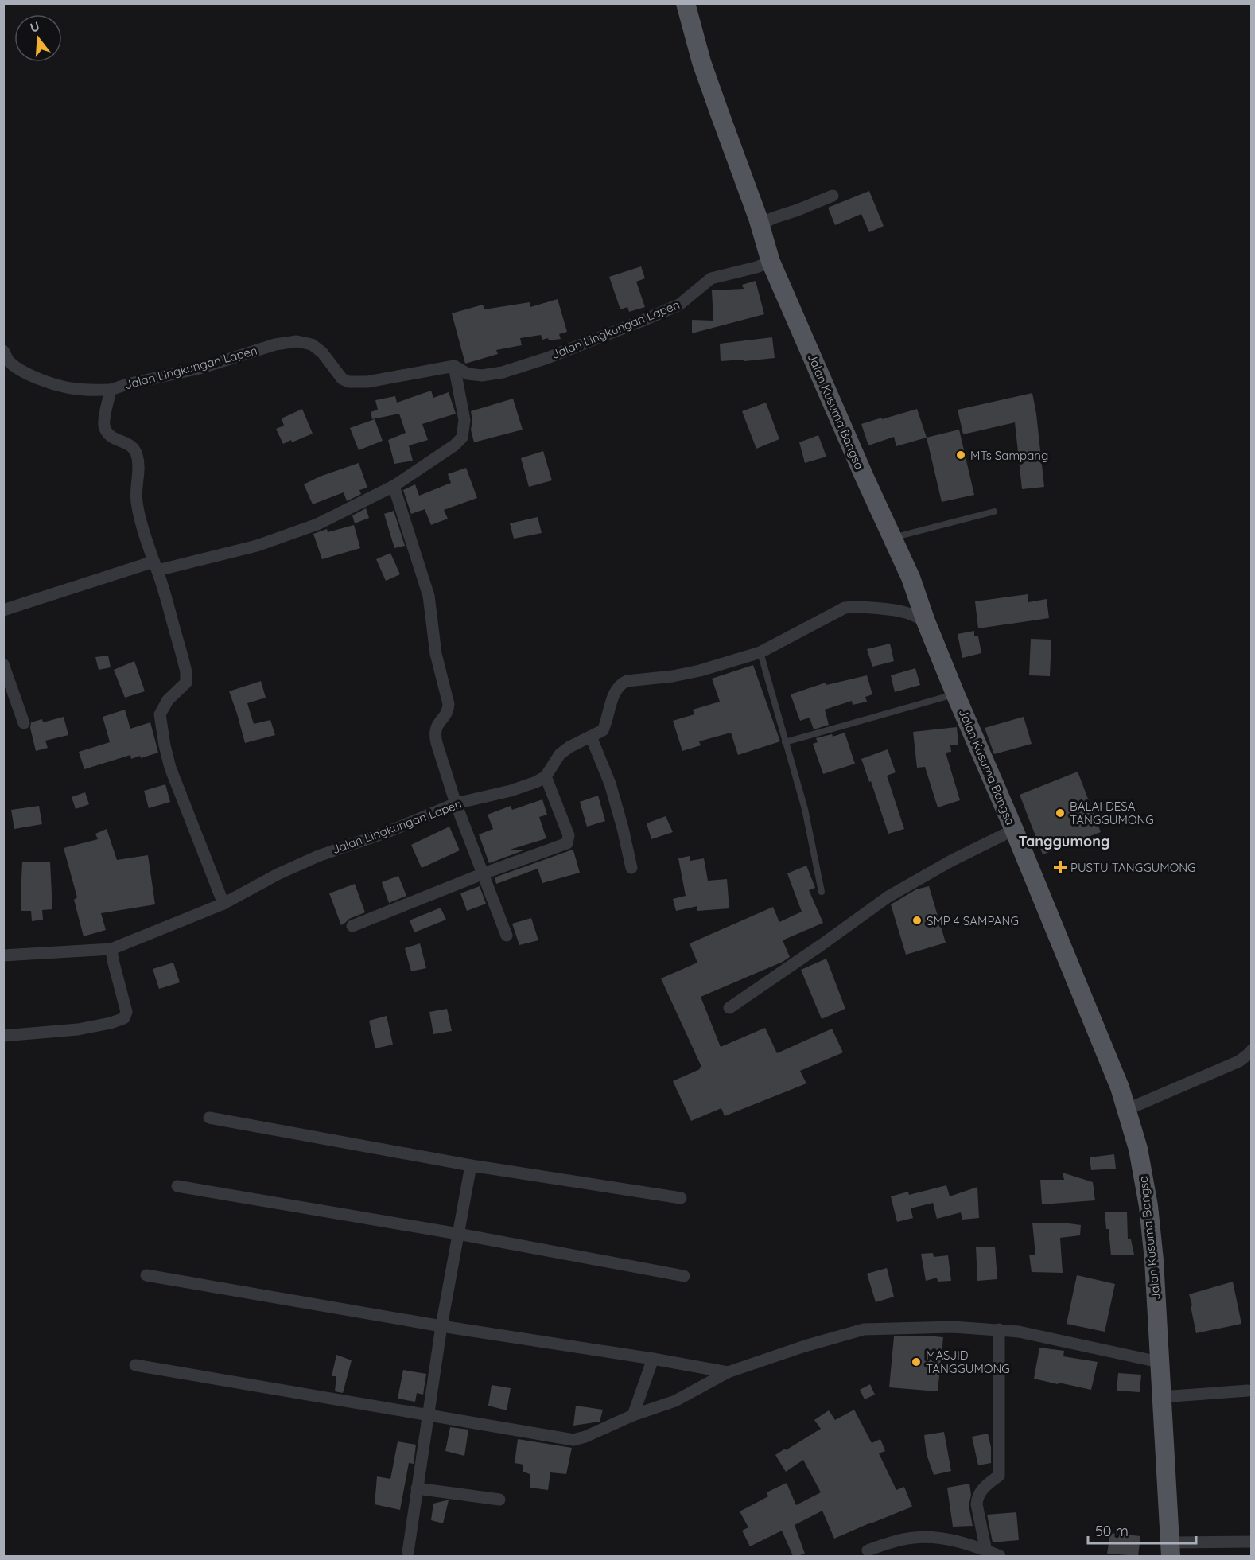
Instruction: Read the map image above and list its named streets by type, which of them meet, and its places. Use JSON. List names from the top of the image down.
{
  "streets": {
    "main road": ["Jalan Kusuma Bangsa"],
    "street": ["Jalan Lingkungan Lapen"]
  },
  "crossings": [
    ["Jalan Lingkungan Lapen", "Jalan Kusuma Bangsa"]
  ],
  "districts": ["Tanggumong"],
  "places": {
    "other": [
      "MTs Sampang",
      "BALAI DESA TANGGUMONG",
      "SMP 4 SAMPANG",
      "MASJID TANGGUMONG"
    ],
    "health": ["PUSTU TANGGUMONG"]
  },
  "scale_bar": "50 m",
  "north": "top"
}
